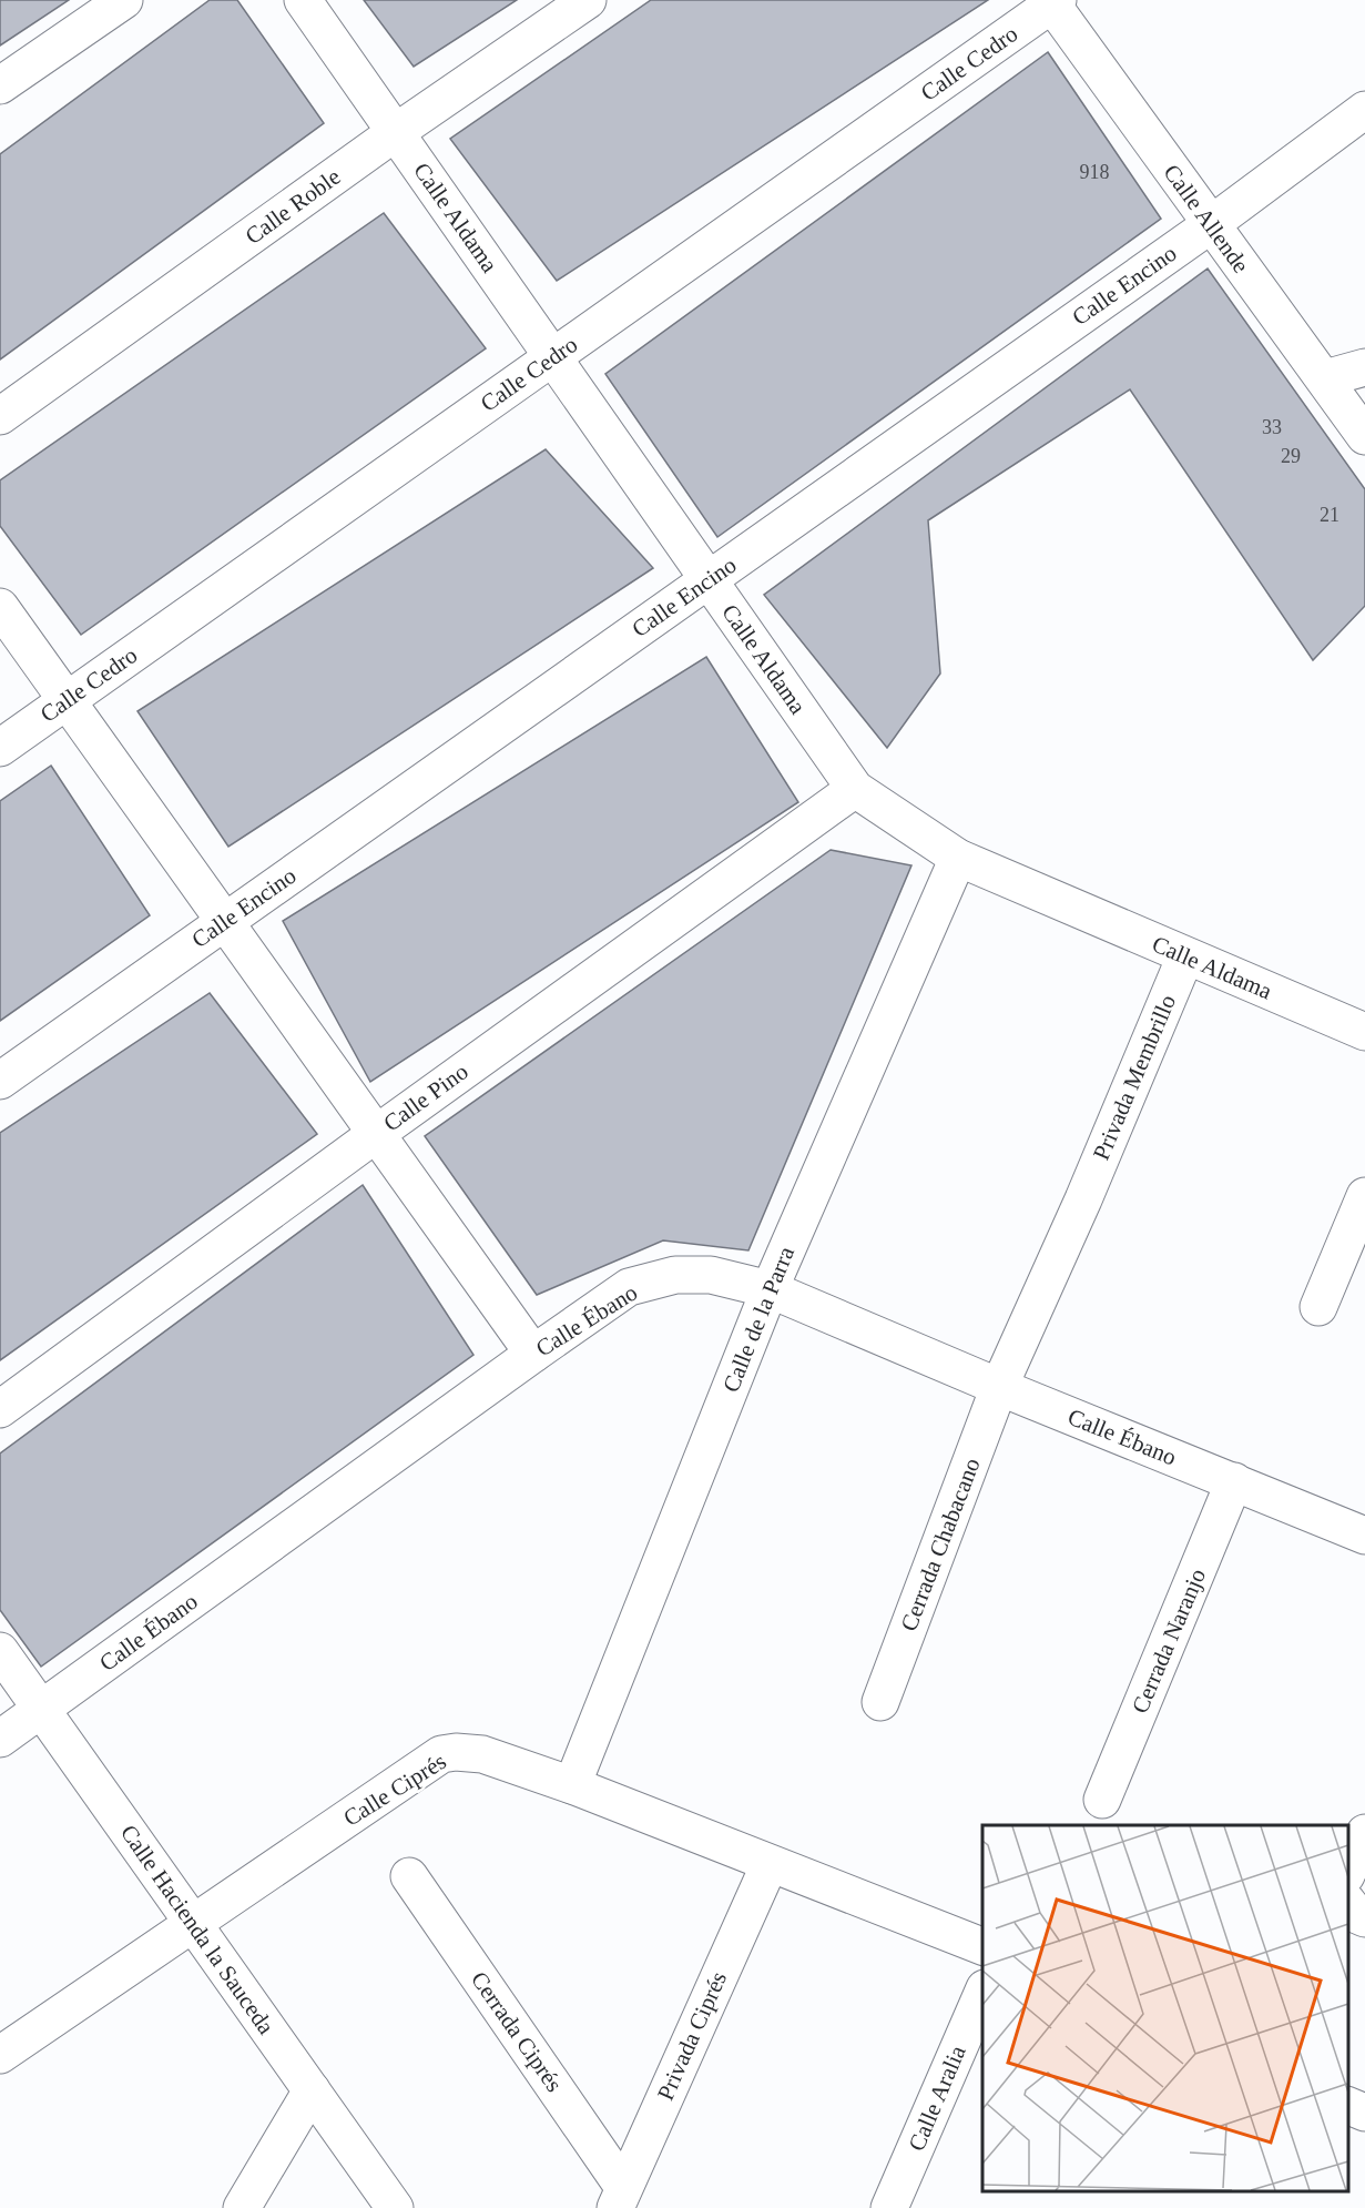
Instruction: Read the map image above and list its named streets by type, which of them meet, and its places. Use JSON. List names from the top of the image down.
{
  "streets": {
    "street": [
      "Calle Cedro",
      "Calle Roble",
      "Calle Aldama",
      "Calle Allende",
      "Calle Encino",
      "Privada Membrillo",
      "Calle Pino",
      "Calle de la Parra",
      "Calle Ébano",
      "Cerrada Chabacano",
      "Cerrada Naranjo",
      "Calle Ciprés",
      "Calle Hacienda la Sauceda",
      "Cerrada Ciprés",
      "Privada Ciprés",
      "Calle Aralia"
    ]
  },
  "crossings": [
    ["Calle Cedro", "Calle Aldama"],
    ["Calle Cedro", "Calle Allende"],
    ["Calle Roble", "Calle Aldama"],
    ["Calle Aldama", "Calle Encino"],
    ["Calle Aldama", "Privada Membrillo"],
    ["Calle Aldama", "Calle Pino"],
    ["Calle Aldama", "Calle de la Parra"],
    ["Calle Allende", "Calle Encino"],
    ["Privada Membrillo", "Calle Ébano"],
    ["Privada Membrillo", "Cerrada Chabacano"],
    ["Calle de la Parra", "Calle Ébano"],
    ["Calle de la Parra", "Calle Ciprés"],
    ["Calle Ébano", "Cerrada Chabacano"],
    ["Calle Ébano", "Cerrada Naranjo"],
    ["Calle Ébano", "Calle Hacienda la Sauceda"],
    ["Calle Ciprés", "Calle Hacienda la Sauceda"],
    ["Calle Ciprés", "Privada Ciprés"],
    ["Cerrada Ciprés", "Privada Ciprés"]
  ],
  "house_numbers": [
    "918",
    "33",
    "29",
    "21"
  ]
}
